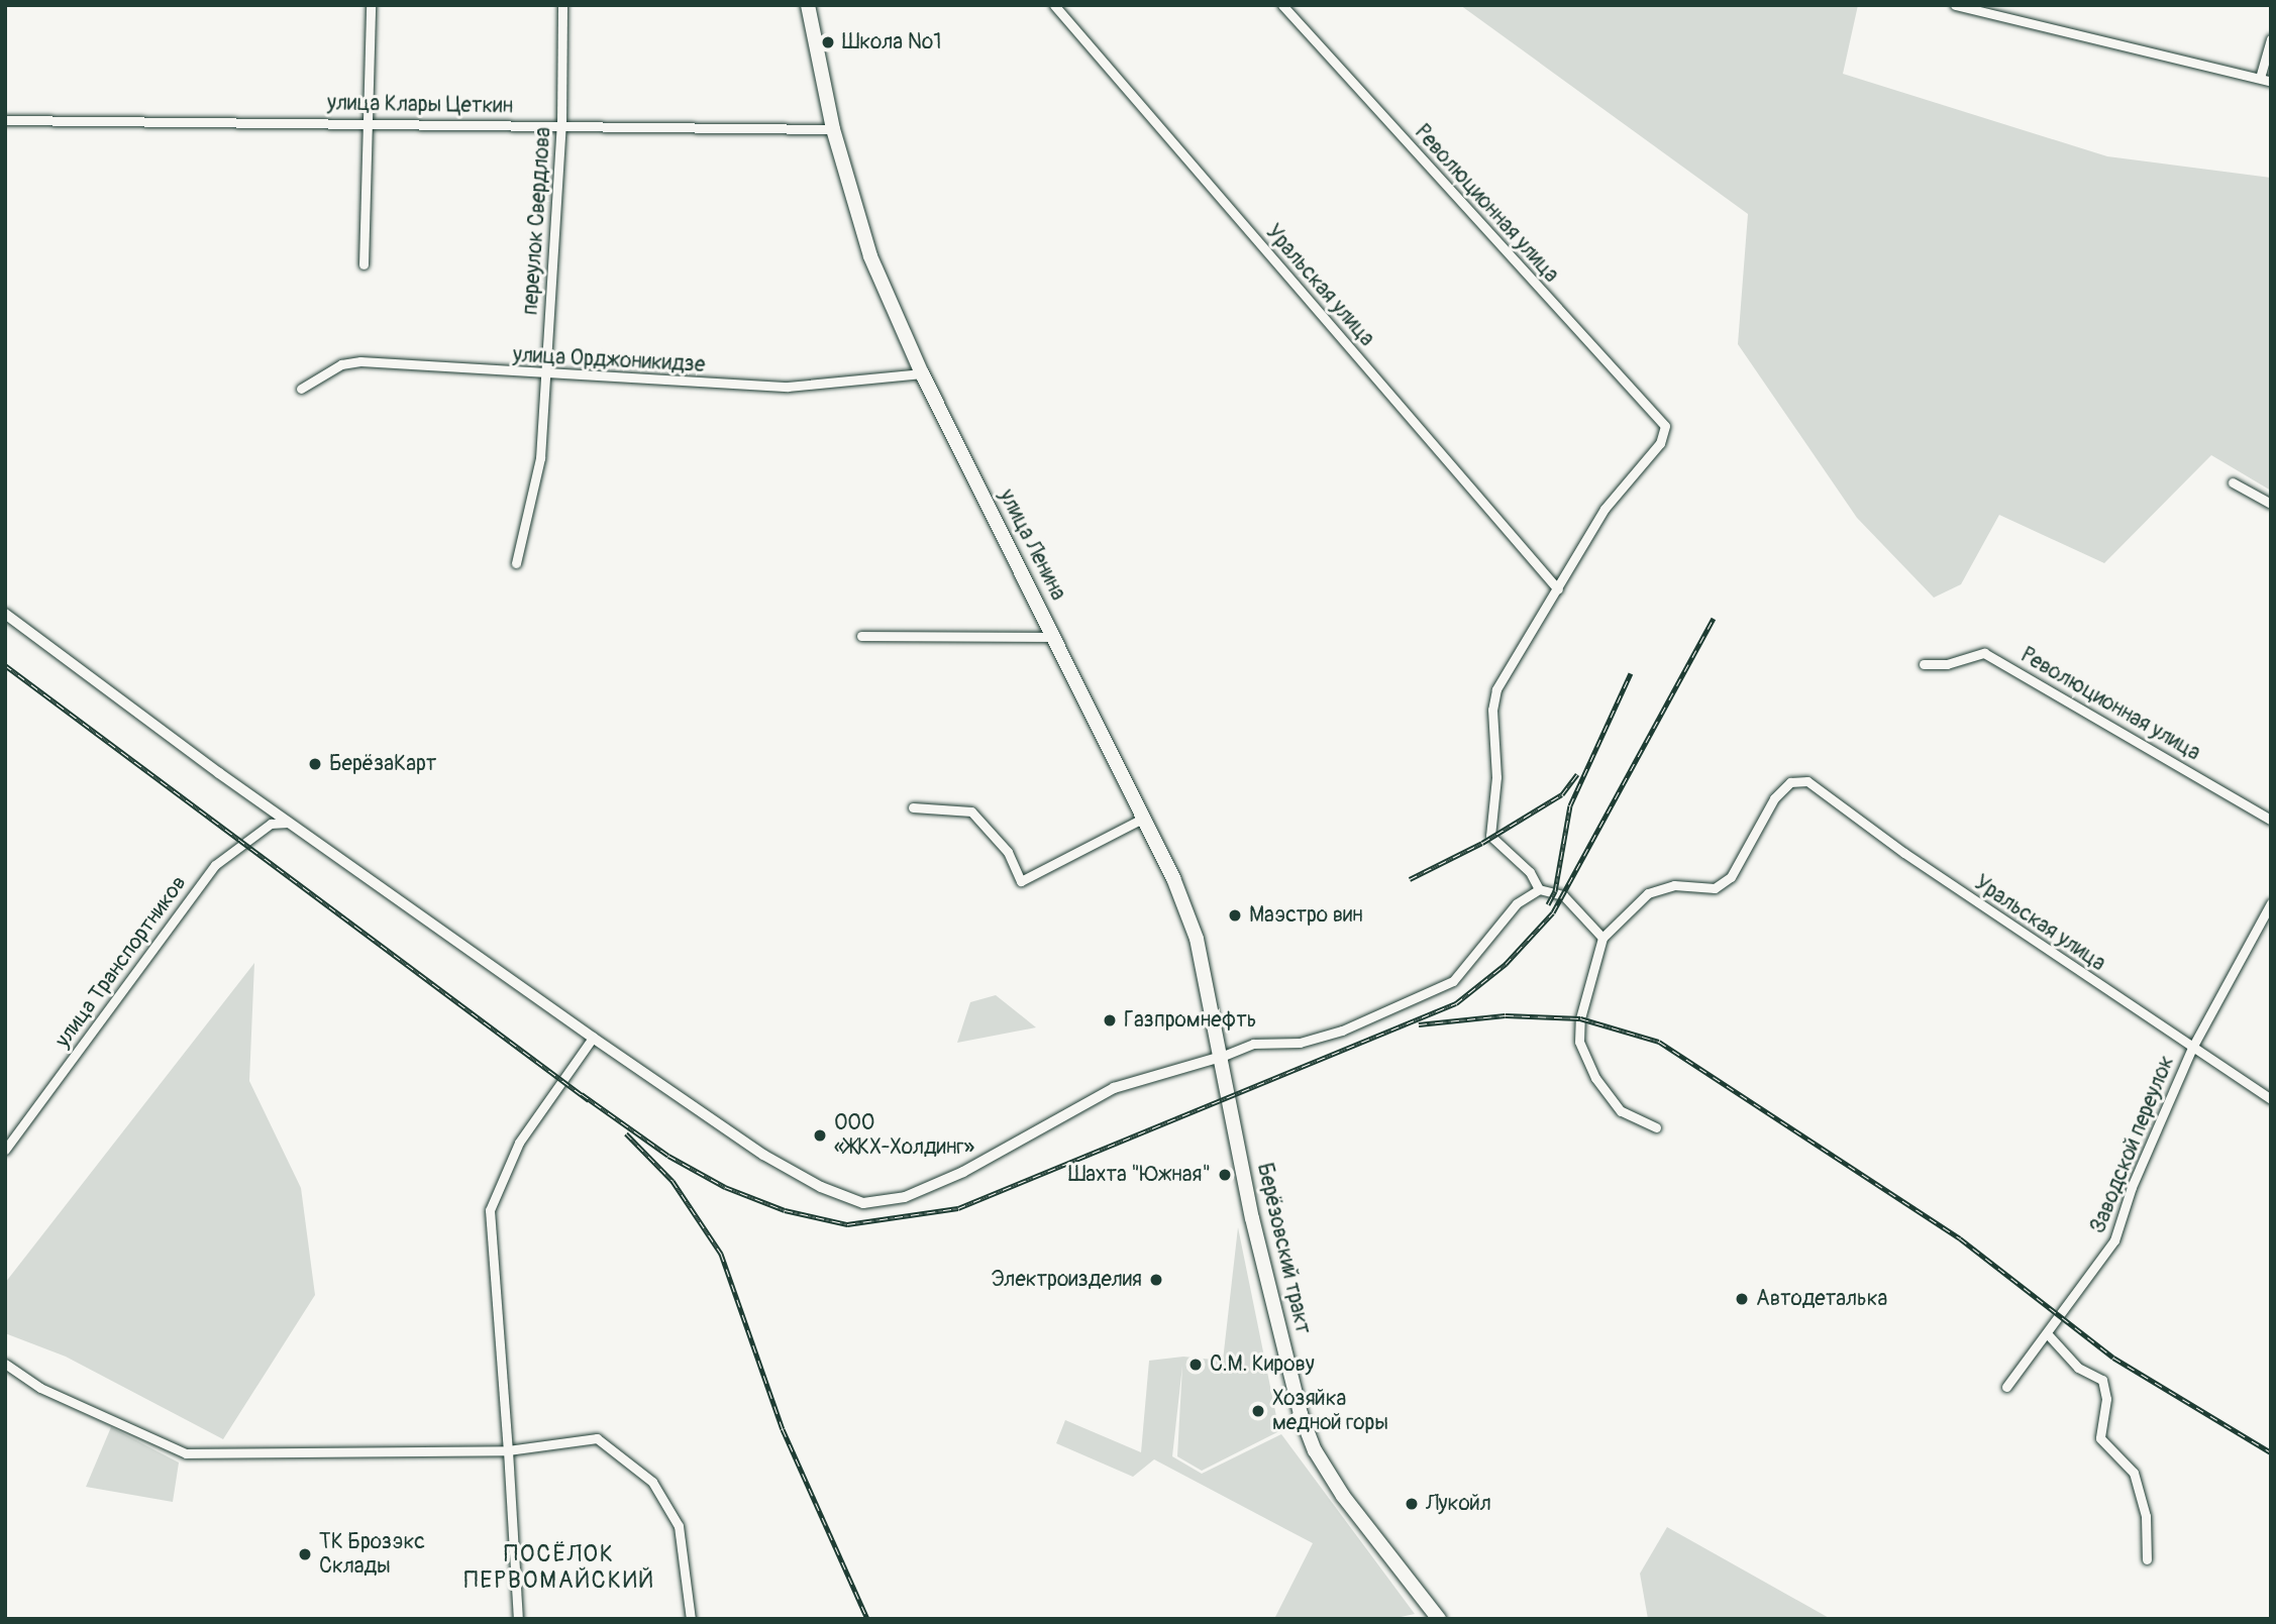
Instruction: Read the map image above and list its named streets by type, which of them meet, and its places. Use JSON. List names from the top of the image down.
{
  "streets": {
    "main road": ["улица Ленина", "Берёзовский тракт"],
    "street": [
      "улица Клары Цеткин",
      "Революционная улица",
      "переулок Свердлова",
      "Уральская улица",
      "улица Орджоникидзе",
      "улица Транспортников",
      "Заводской переулок"
    ]
  },
  "crossings": [
    ["улица Клары Цеткин", "переулок Свердлова"],
    ["улица Клары Цеткин", "улица Ленина"],
    ["Революционная улица", "Уральская улица"],
    ["переулок Свердлова", "улица Орджоникидзе"],
    ["Уральская улица", "Заводской переулок"],
    ["улица Орджоникидзе", "улица Ленина"],
    ["улица Ленина", "Берёзовский тракт"]
  ],
  "districts": ["ПОСЁЛОК ПЕРВОМАЙСКИЙ"],
  "places": [
    "Школа №1",
    "БерёзаКарт",
    "Маэстро вин",
    "Газпромнефть",
    "ООО «ЖКХ-Холдинг»",
    "Шахта \"Южная\"",
    "Электроизделия",
    "Автодеталька",
    "С.М. Кирову",
    "Хозяйка медной горы",
    "Лукойл",
    "ТК Брозэкс Склады"
  ]
}
